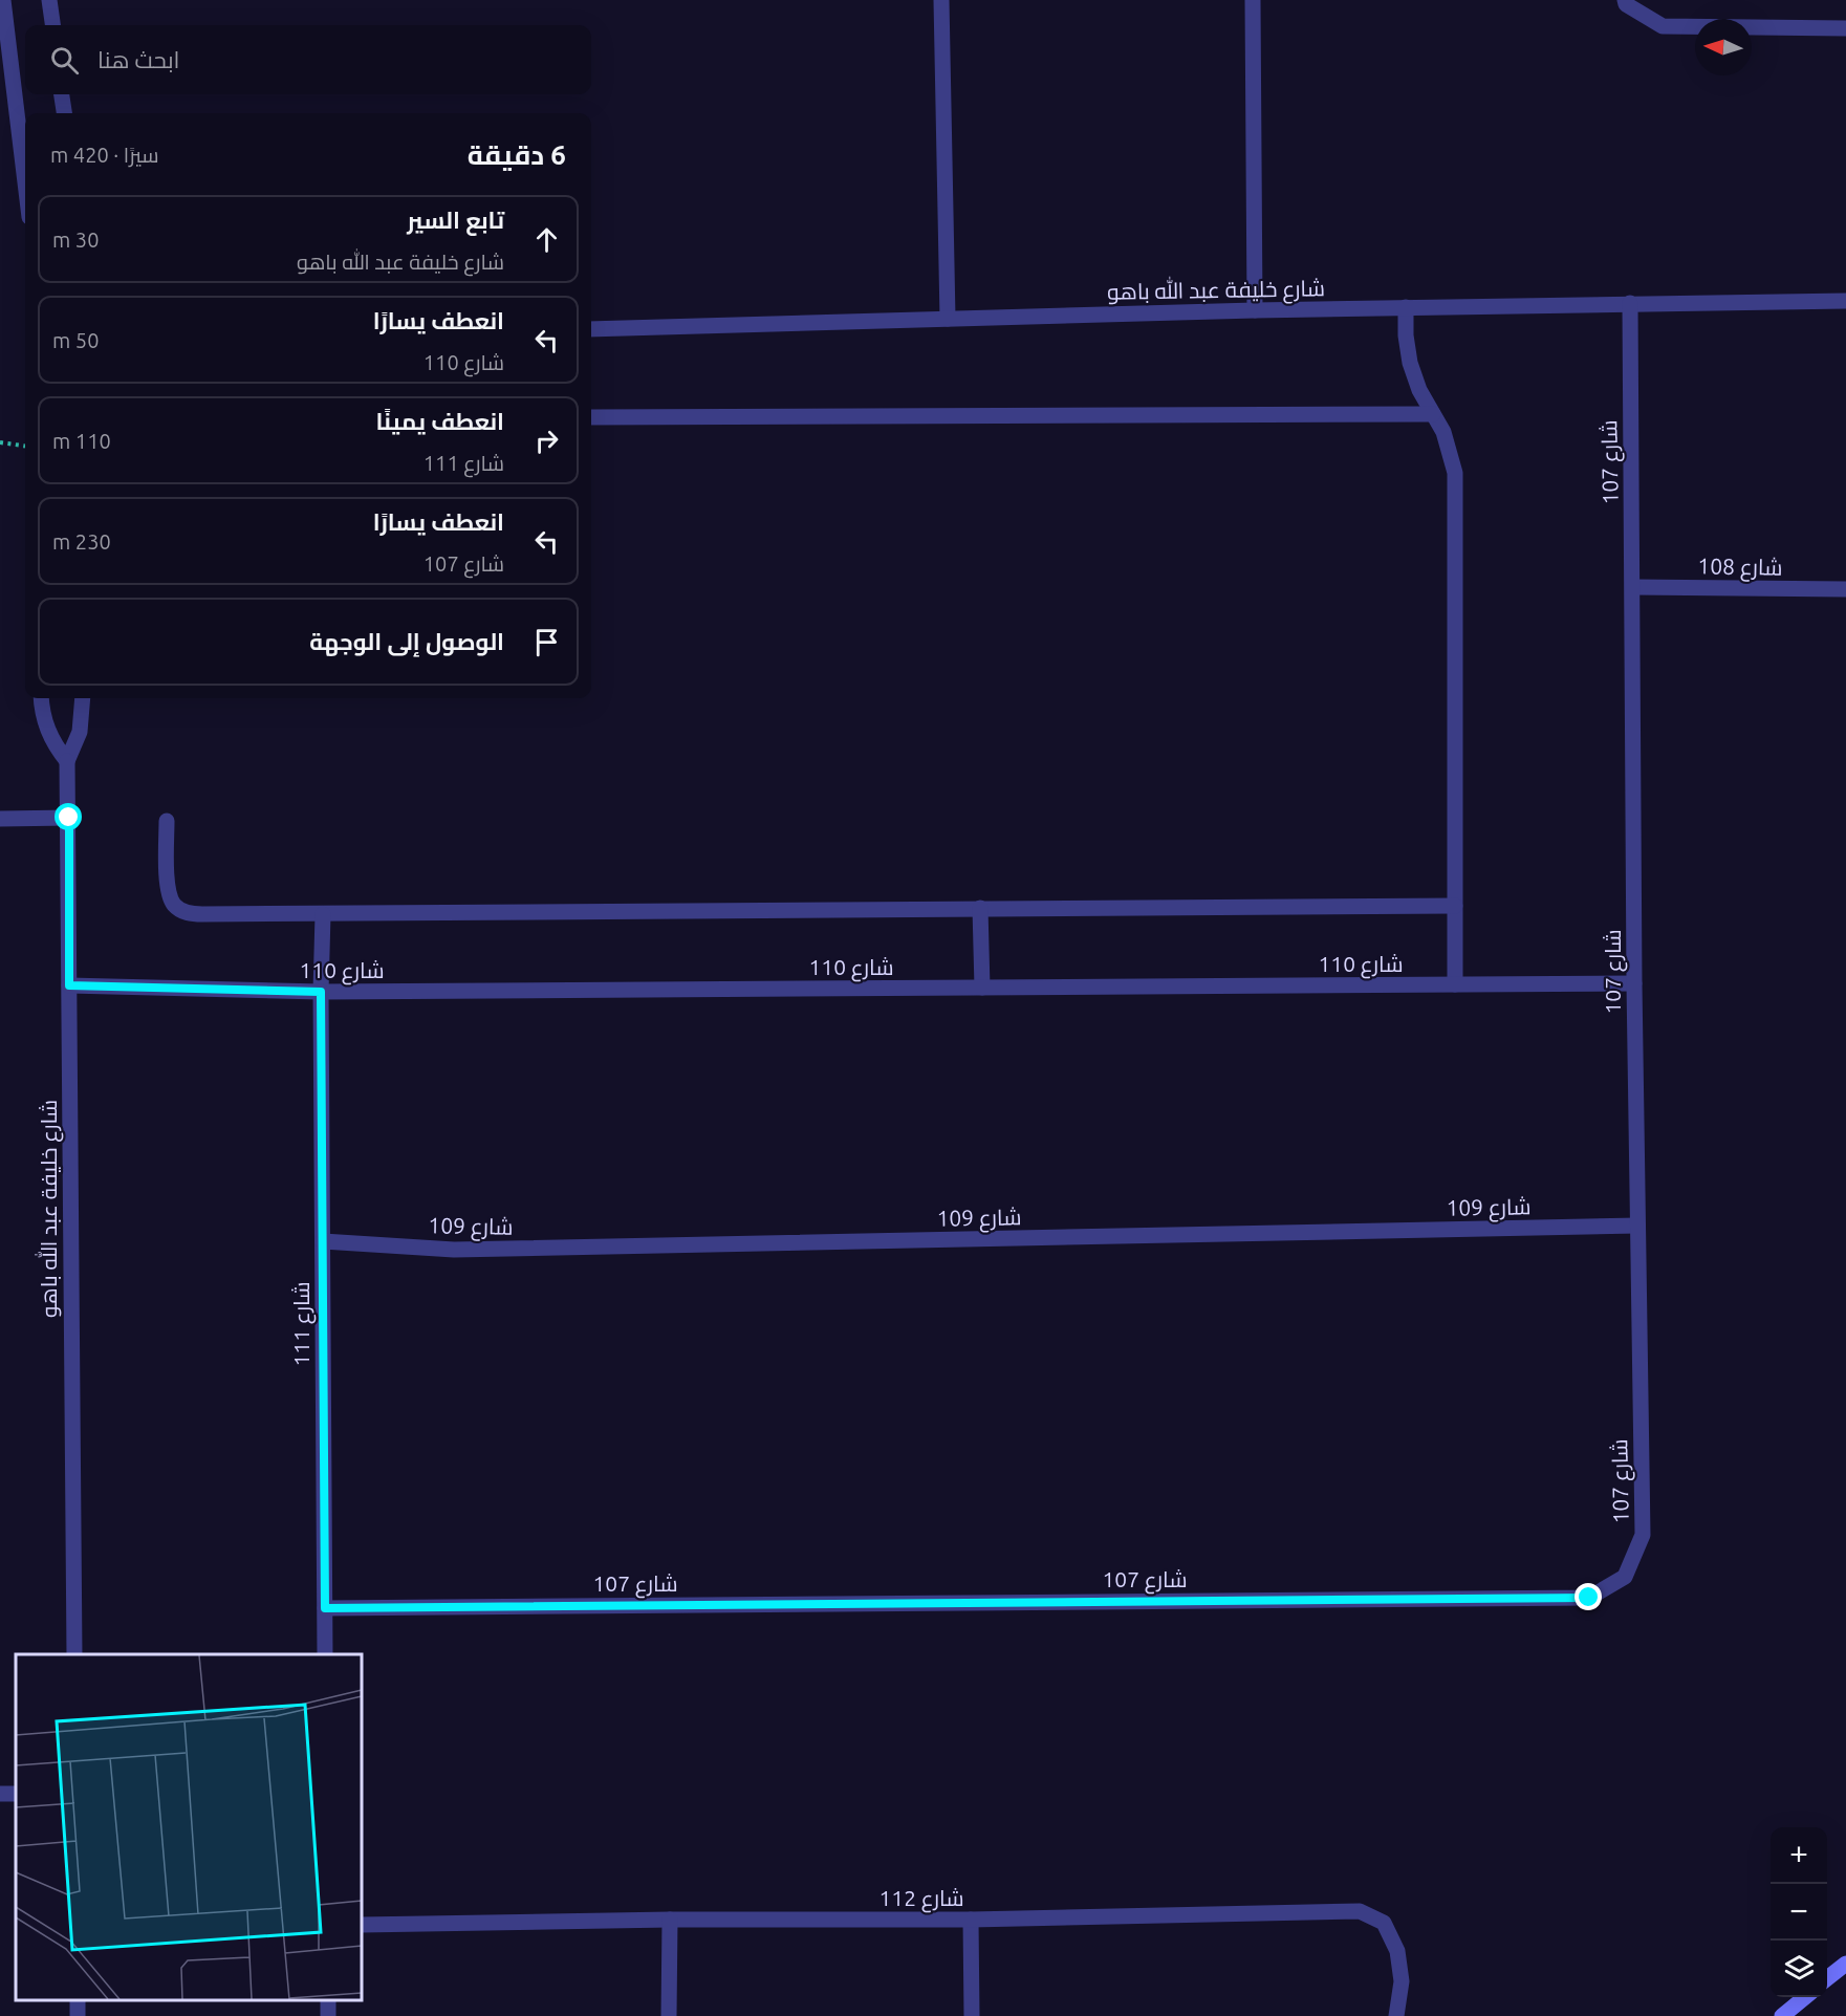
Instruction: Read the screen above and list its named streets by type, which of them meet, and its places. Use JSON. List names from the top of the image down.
{
  "streets": {
    "street": [
      "شارع خليفة عبد الله باهو",
      "شارع 107",
      "شارع 108",
      "شارع 110",
      "شارع 109",
      "شارع 111",
      "شارع 112"
    ]
  },
  "crossings": [
    ["شارع خليفة عبد الله باهو", "شارع 107"],
    ["شارع خليفة عبد الله باهو", "شارع 110"],
    ["شارع 107", "شارع 108"],
    ["شارع 107", "شارع 110"],
    ["شارع 107", "شارع 109"],
    ["شارع 107", "شارع 111"],
    ["شارع 110", "شارع 111"],
    ["شارع 109", "شارع 111"]
  ],
  "north": "left",
  "page": {
    "search": "ابحث هنا",
    "heading": ["6 دقيقة", "سيرًا · 420 m"],
    "list": [
      ["تابع السير", "شارع خليفة عبد الله باهو", "30 m"],
      ["انعطف يسارًا", "شارع 110", "50 m"],
      ["انعطف يمينًا", "شارع 111", "110 m"],
      ["انعطف يسارًا", "شارع 107", "230 m"],
      "الوصول إلى الوجهة"
    ],
    "map_buttons": ["+", "−"]
  }
}
